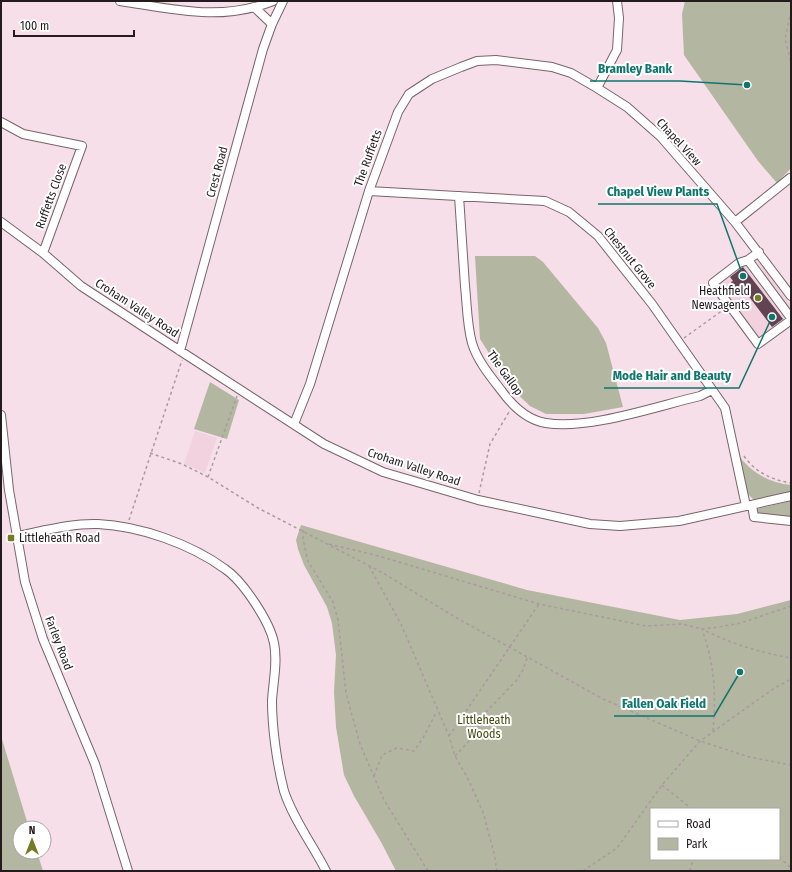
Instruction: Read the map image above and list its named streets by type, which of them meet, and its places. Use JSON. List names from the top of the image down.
{
  "streets": {
    "street": [
      "Chapel View",
      "The Ruffetts",
      "Crest Road",
      "Ruffetts Close",
      "Chestnut Grove",
      "Croham Valley Road",
      "The Gallop",
      "Farley Road"
    ]
  },
  "crossings": [
    ["Chapel View", "The Ruffetts"],
    ["The Ruffetts", "Chestnut Grove"],
    ["The Ruffetts", "Croham Valley Road"],
    ["Crest Road", "Croham Valley Road"],
    ["Ruffetts Close", "Croham Valley Road"],
    ["Chestnut Grove", "Croham Valley Road"],
    ["Chestnut Grove", "The Gallop"]
  ],
  "parks": ["Littleheath Woods"],
  "places": {
    "other": [
      "Bramley Bank",
      "Chapel View Plants",
      "Heathfield Newsagents",
      "Mode Hair and Beauty",
      "Fallen Oak Field"
    ],
    "transit": ["Littleheath Road"]
  },
  "legend": ["Road", "Park"],
  "scale_bar": "100 m",
  "north": "top"
}
